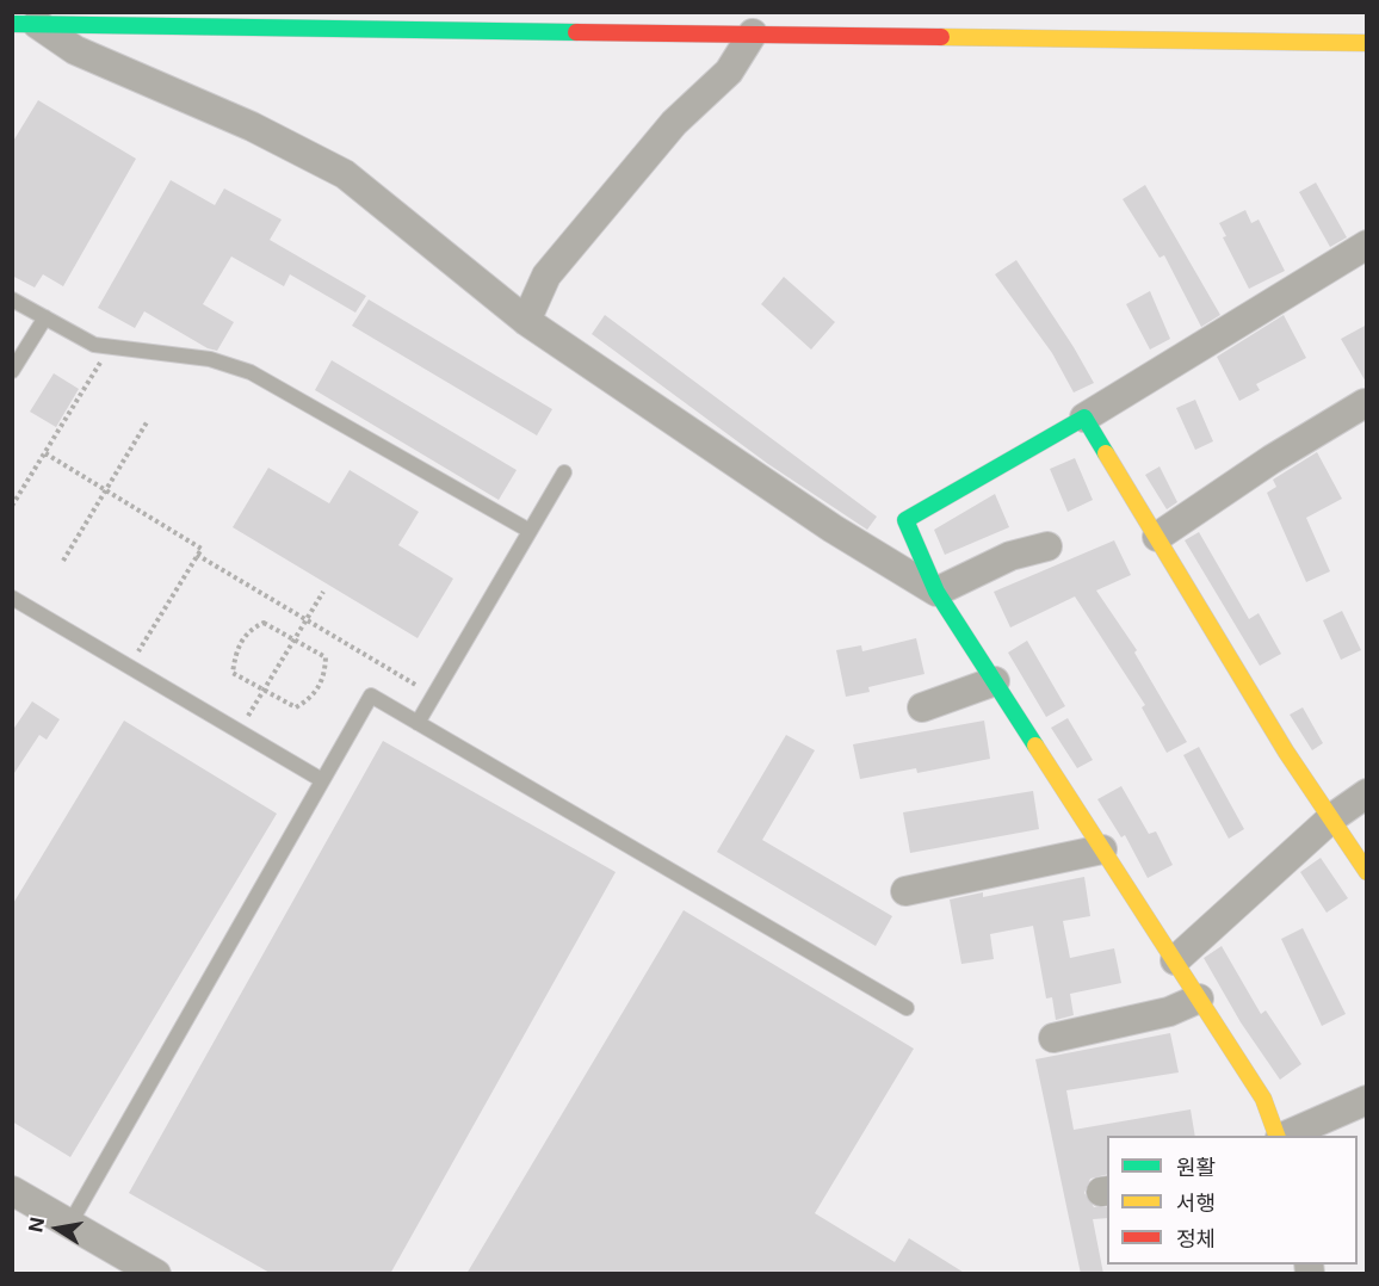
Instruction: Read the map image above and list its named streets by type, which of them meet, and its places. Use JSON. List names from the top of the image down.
{
  "legend": ["원활", "서행", "정체"],
  "north": "left"
}
